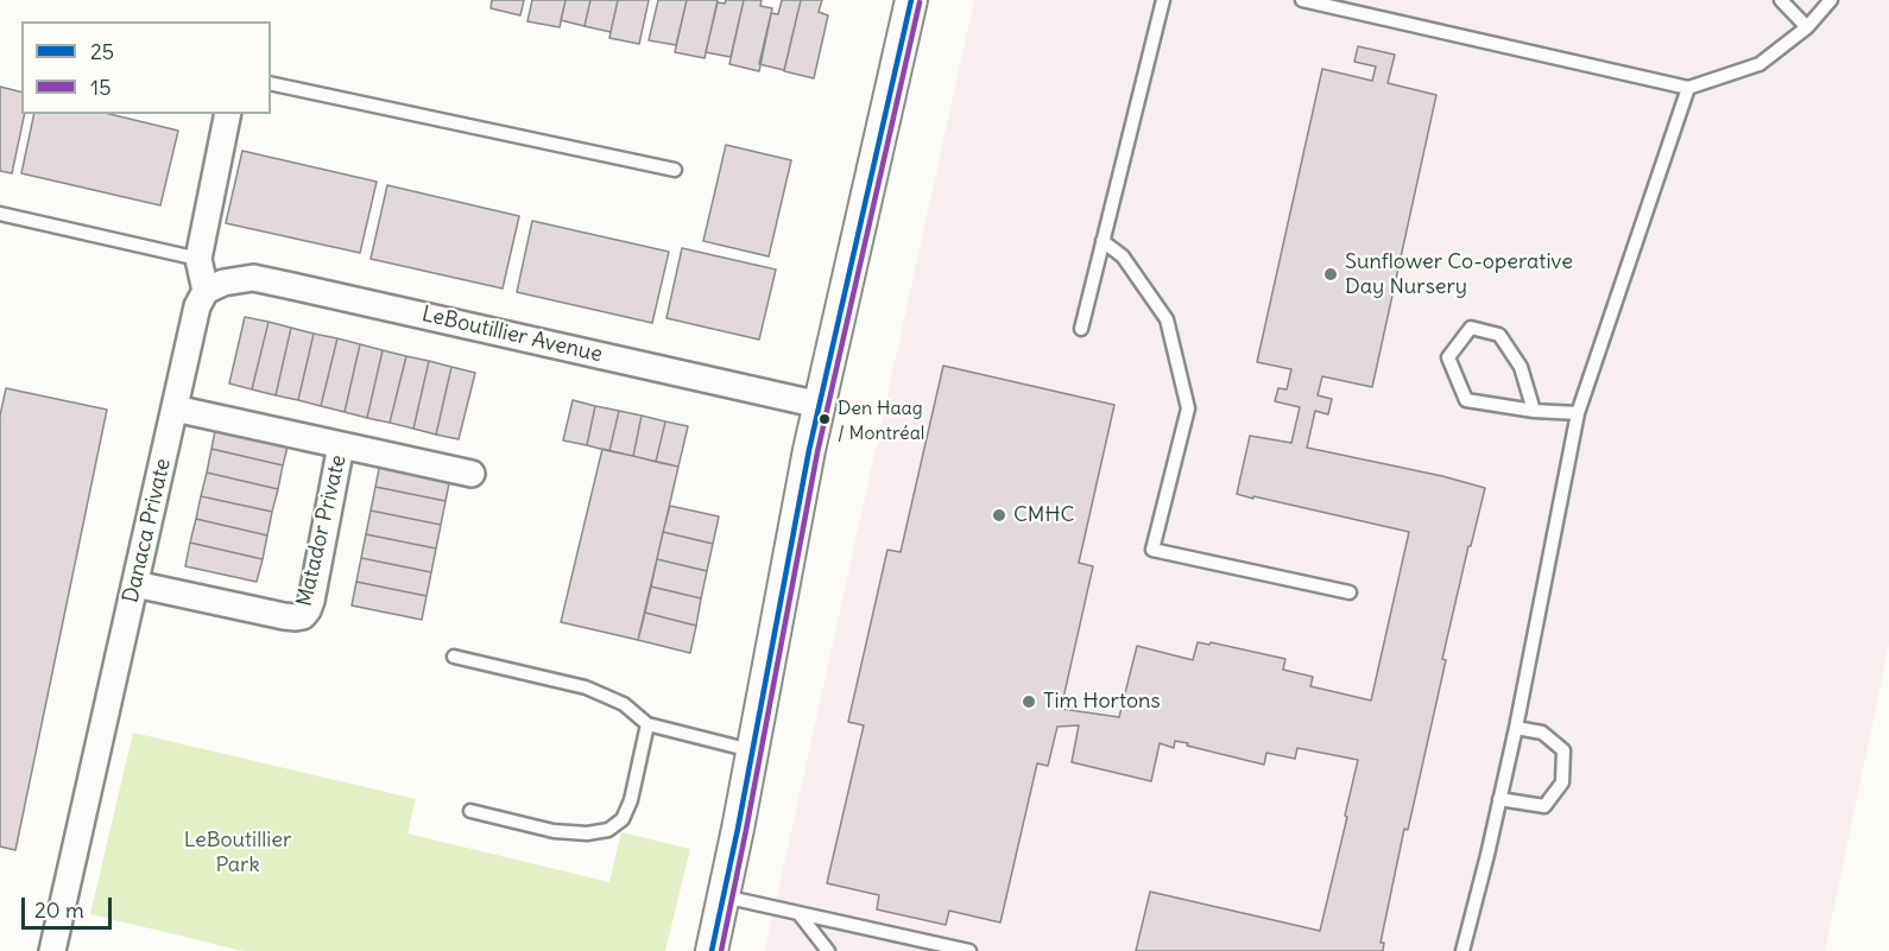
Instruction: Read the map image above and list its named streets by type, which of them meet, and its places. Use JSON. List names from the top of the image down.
{
  "streets": {
    "street": ["LeBoutillier Avenue", "Danaca Private", "Matador Private"]
  },
  "crossings": [
    ["LeBoutillier Avenue", "Danaca Private"],
    ["Danaca Private", "Matador Private"]
  ],
  "parks": ["LeBoutillier Park"],
  "places": [
    "Sunflower Co-operative Day Nursery",
    "Den Haag / Montréal",
    "CMHC",
    "Tim Hortons"
  ],
  "lines": ["transit line 25", "transit line 15"],
  "legend": ["25", "15"],
  "scale_bar": "20 m"
}
